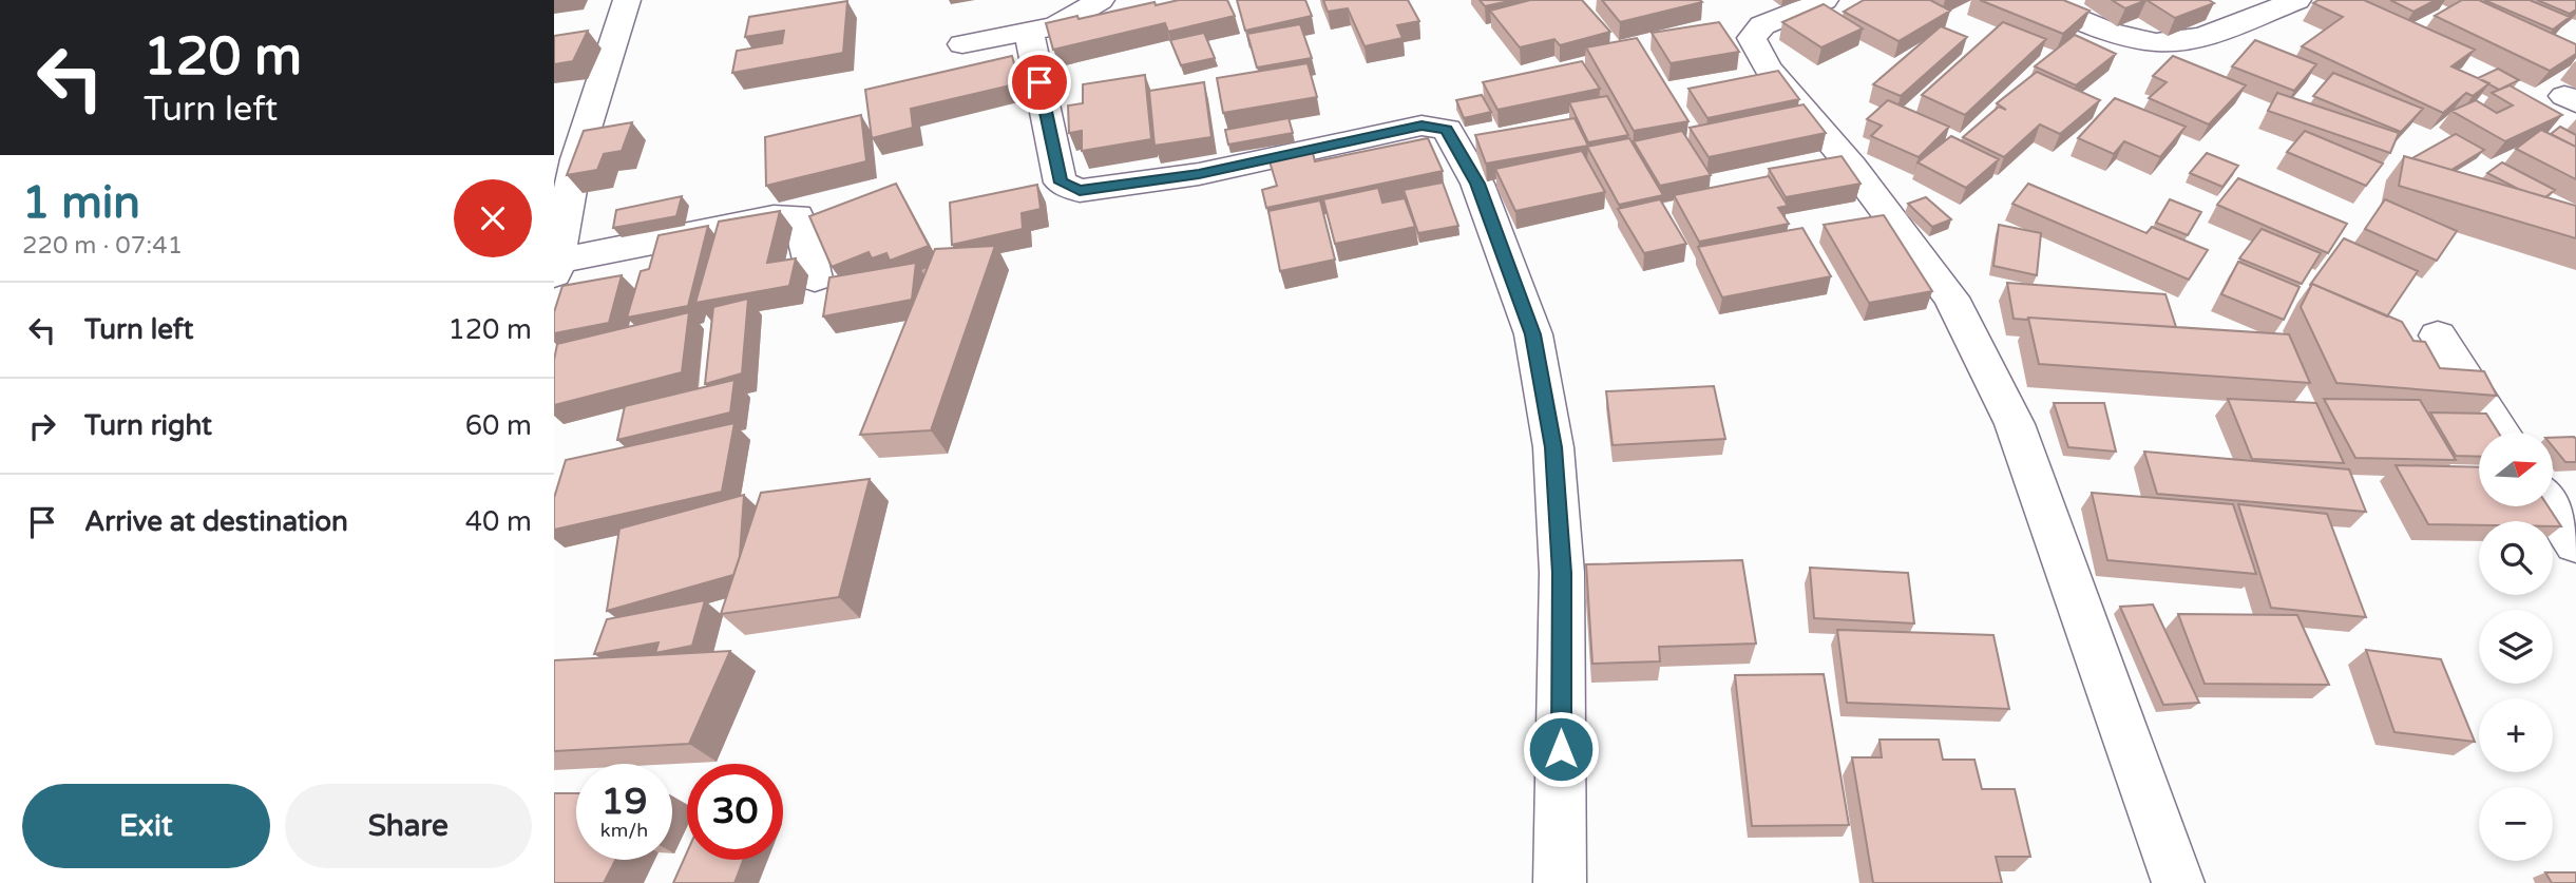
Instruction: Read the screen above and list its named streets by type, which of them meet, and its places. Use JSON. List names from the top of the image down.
{
  "north": "right",
  "page": {
    "turn": ["120 m", "Turn left"],
    "heading": ["1 min", "220 m · 07:41"],
    "list": [
      {
        "name": "Turn left",
        "value": "120 m"
      },
      {
        "name": "Turn right",
        "value": "60 m"
      },
      {
        "name": "Arrive at destination",
        "value": "40 m"
      }
    ],
    "map_buttons": ["+", "−"],
    "speed": "19 km/h",
    "limit": "30",
    "buttons": ["Exit", "Share"]
  }
}
